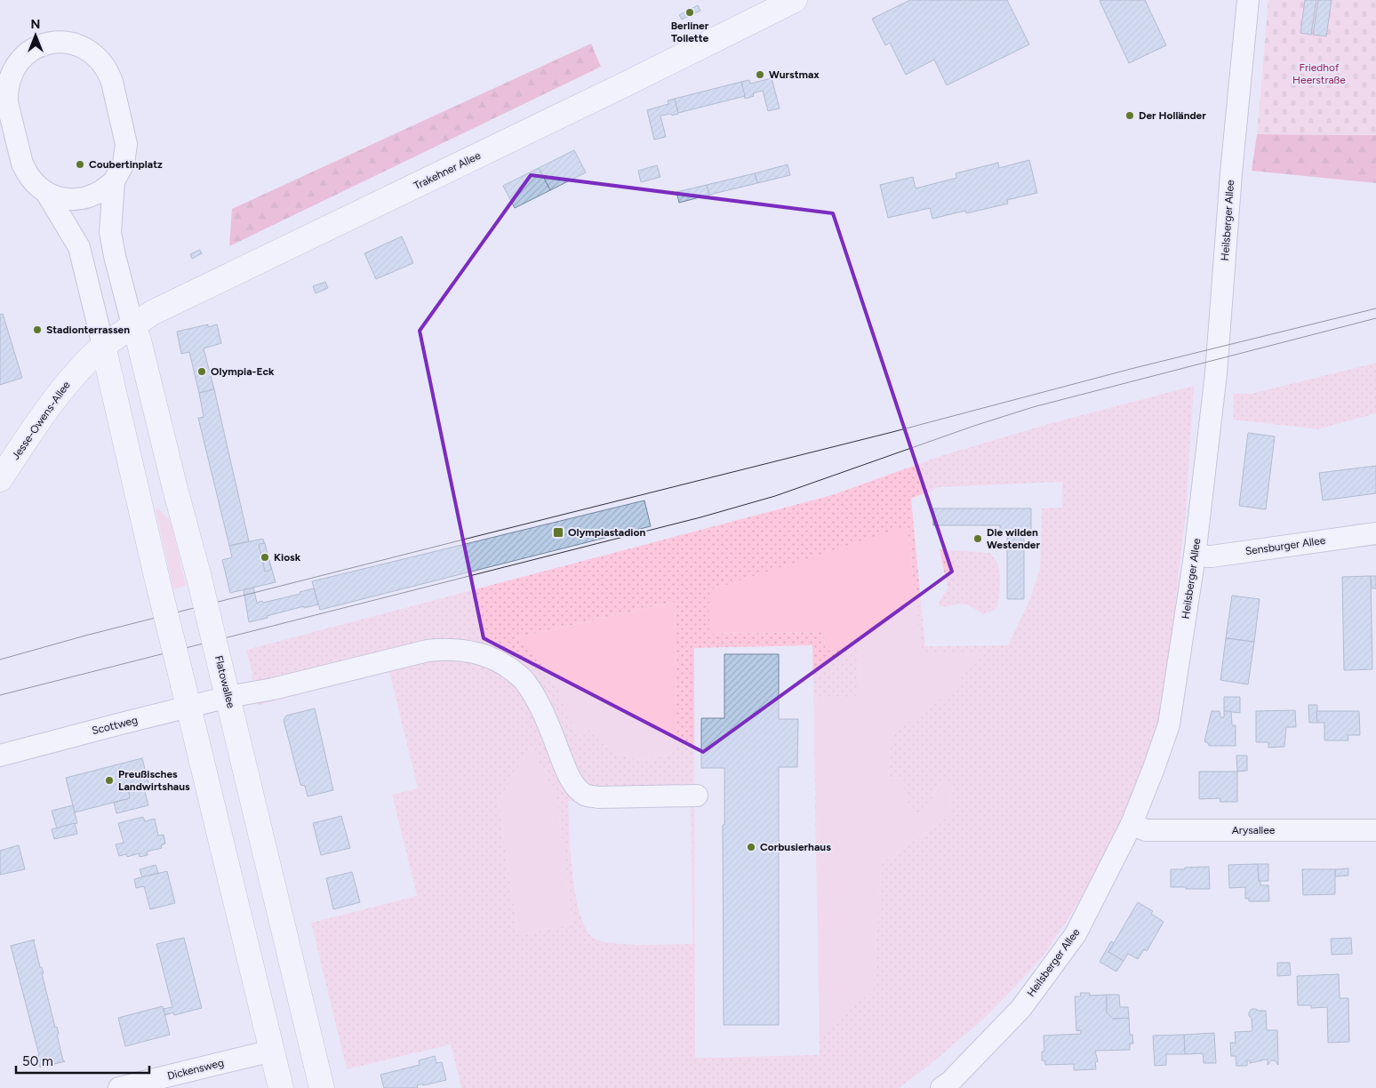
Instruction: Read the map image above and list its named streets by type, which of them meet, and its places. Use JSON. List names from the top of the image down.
{
  "streets": {
    "main road": ["Trakehner Allee", "Jesse-Owens-Allee", "Flatowallee"],
    "street": [
      "Heilsberger Allee",
      "Sensburger Allee",
      "Scottweg",
      "Arysallee",
      "Dickensweg"
    ]
  },
  "crossings": [
    ["Trakehner Allee", "Jesse-Owens-Allee"],
    ["Trakehner Allee", "Flatowallee"],
    ["Heilsberger Allee", "Sensburger Allee"],
    ["Heilsberger Allee", "Arysallee"],
    ["Flatowallee", "Scottweg"]
  ],
  "parks": ["Friedhof Heerstraße"],
  "places": {
    "other": [
      "Berliner Toilette",
      "Wurstmax",
      "Der Holländer",
      "Coubertinplatz",
      "Stadionterrassen",
      "Olympia-Eck",
      "Die wilden Westender",
      "Kiosk",
      "Preußisches Landwirtshaus",
      "Corbusierhaus"
    ],
    "transit": ["Olympiastadion"]
  },
  "scale_bar": "50 m",
  "north": "top"
}
